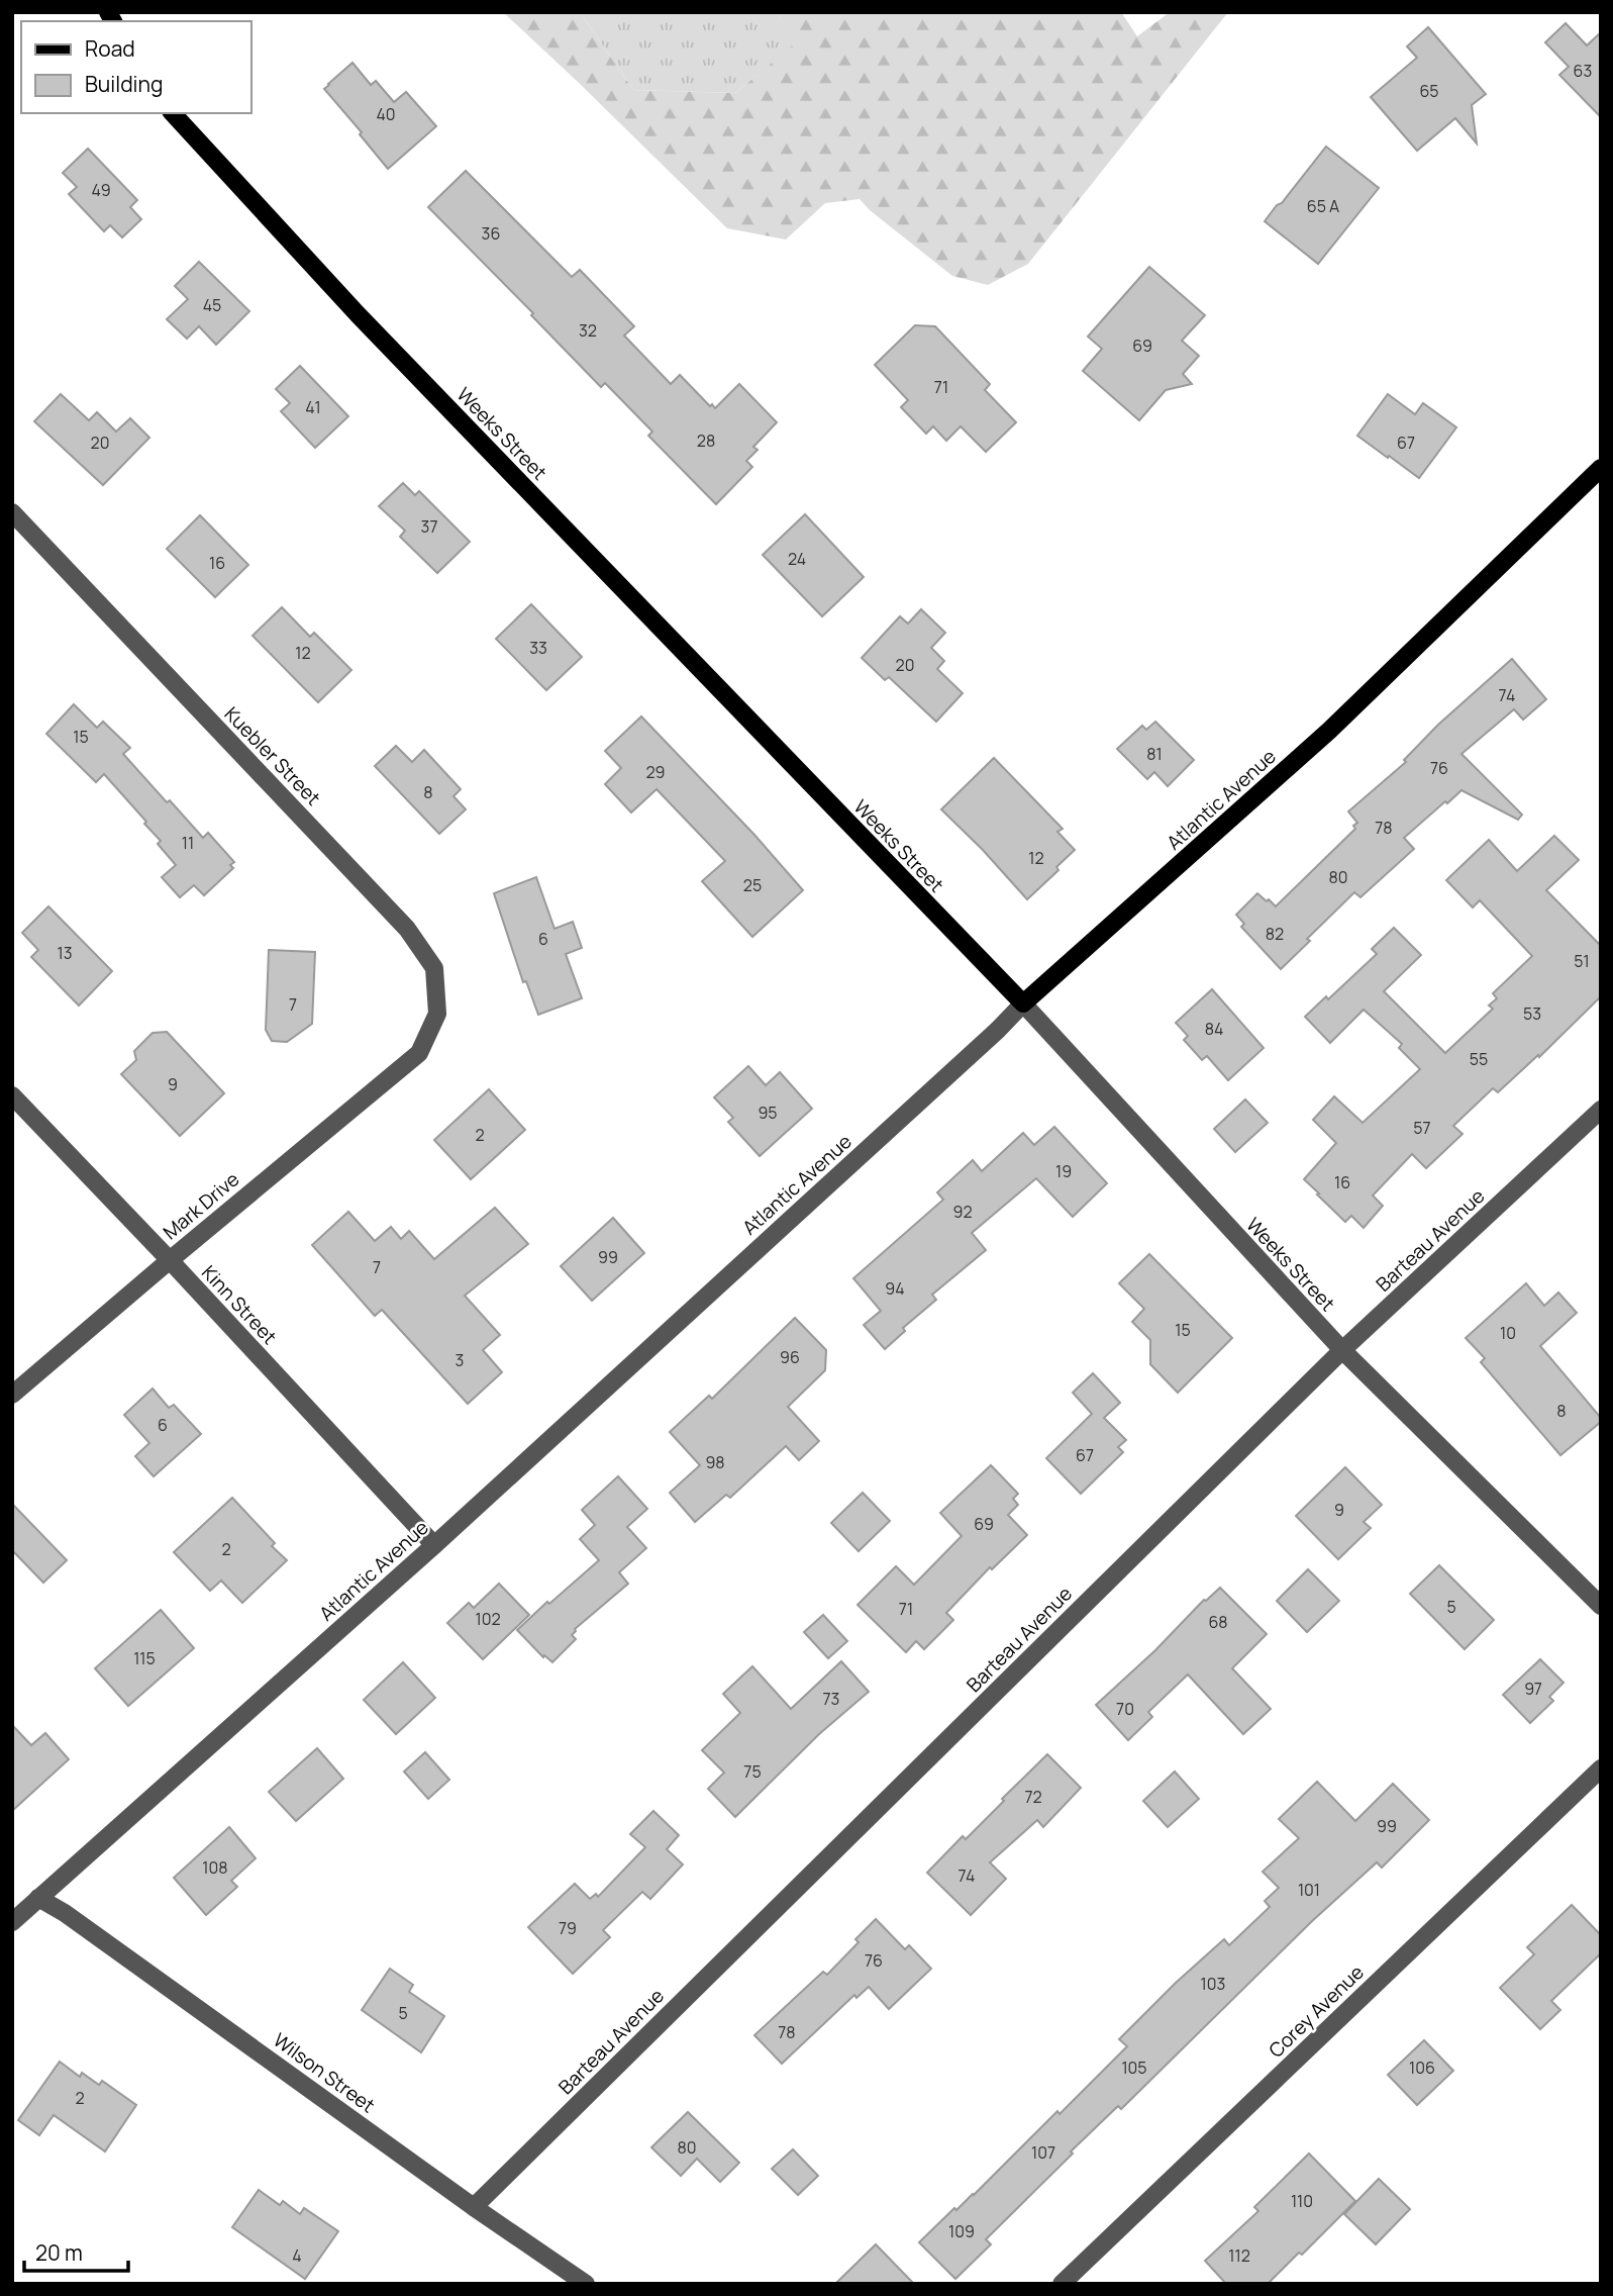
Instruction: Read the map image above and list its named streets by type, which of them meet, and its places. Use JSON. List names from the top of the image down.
{
  "streets": {
    "main road": ["Weeks Street", "Atlantic Avenue"],
    "street": [
      "Kuebler Street",
      "Mark Drive",
      "Barteau Avenue",
      "Kinn Street",
      "Corey Avenue",
      "Wilson Street"
    ]
  },
  "crossings": [
    ["Weeks Street", "Atlantic Avenue"],
    ["Weeks Street", "Barteau Avenue"],
    ["Kuebler Street", "Mark Drive"],
    ["Atlantic Avenue", "Kinn Street"],
    ["Atlantic Avenue", "Wilson Street"],
    ["Mark Drive", "Kinn Street"],
    ["Barteau Avenue", "Wilson Street"]
  ],
  "house_numbers": [
    "63",
    "65",
    "40",
    "49",
    "65 A",
    "36",
    "45",
    "32",
    "69",
    "71",
    "41",
    "28",
    "20",
    "67",
    "37",
    "24",
    "16",
    "33",
    "12",
    "20",
    "74",
    "15",
    "81",
    "76",
    "29",
    "8",
    "78",
    "11",
    "12",
    "80",
    "25",
    "82",
    "6",
    "13",
    "51",
    "7",
    "53",
    "84",
    "55",
    "9",
    "95",
    "57",
    "2",
    "19",
    "16",
    "92",
    "99",
    "7",
    "94",
    "15",
    "10",
    "96",
    "3",
    "8",
    "6",
    "67",
    "98",
    "9",
    "69",
    "2",
    "5",
    "71",
    "102",
    "68",
    "115",
    "97",
    "73",
    "70",
    "75",
    "72",
    "99",
    "108",
    "74",
    "101",
    "79",
    "76",
    "103",
    "5",
    "78",
    "105",
    "106",
    "2",
    "80",
    "107",
    "110",
    "109",
    "4",
    "112"
  ],
  "legend": ["Road", "Building"],
  "scale_bar": "20 m"
}
